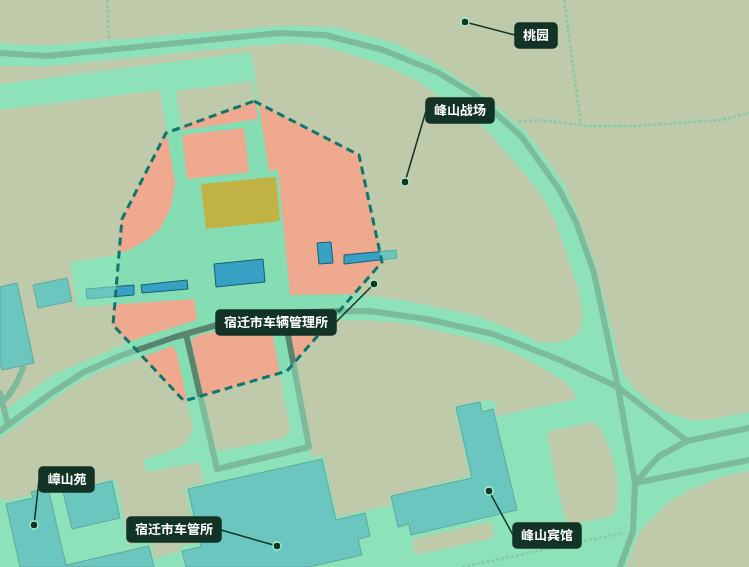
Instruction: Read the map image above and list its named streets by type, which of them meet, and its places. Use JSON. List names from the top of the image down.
{
  "places": [
    "桃园",
    "峰山战场",
    "宿迁市车辆管理所",
    "峰山宾馆",
    "嶂山苑",
    "宿迁市车管所"
  ]
}
